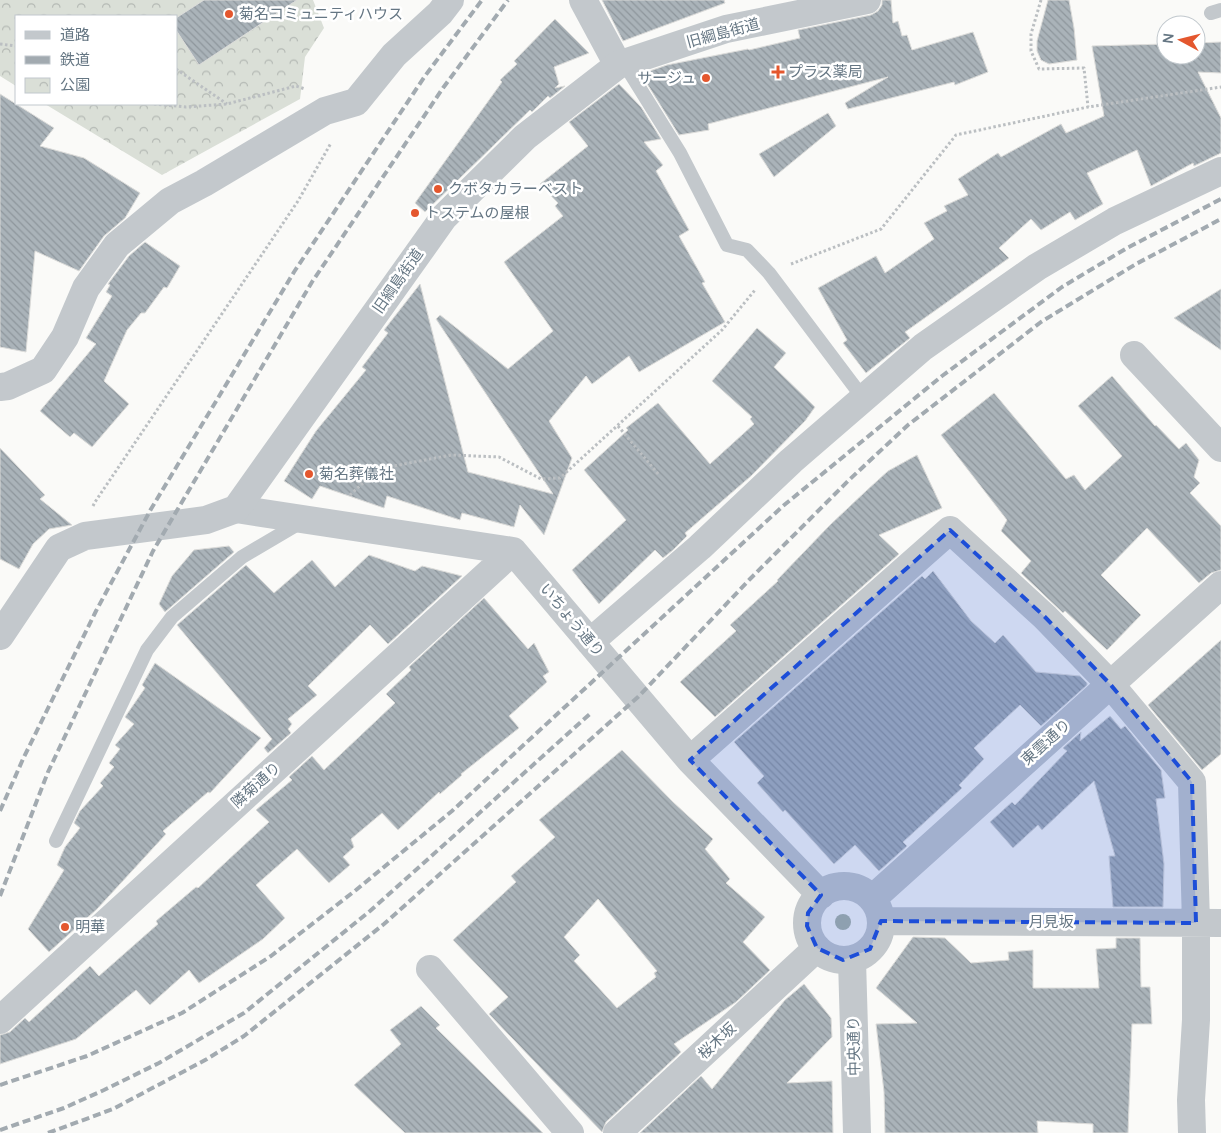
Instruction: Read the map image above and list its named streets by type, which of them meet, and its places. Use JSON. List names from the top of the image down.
{
  "streets": {
    "street": [
      "旧綱島街道",
      "いちょう通り",
      "東雲通り",
      "隣菊通り",
      "月見坂",
      "桜木坂",
      "中央通り"
    ]
  },
  "crossings": [
    ["いちょう通り", "東雲通り"],
    ["いちょう通り", "隣菊通り"],
    ["いちょう通り", "月見坂"],
    ["いちょう通り", "桜木坂"],
    ["いちょう通り", "中央通り"],
    ["東雲通り", "月見坂"],
    ["東雲通り", "桜木坂"],
    ["東雲通り", "中央通り"],
    ["月見坂", "桜木坂"],
    ["月見坂", "中央通り"],
    ["桜木坂", "中央通り"]
  ],
  "places": {
    "other": [
      "菊名コミュニティハウス",
      "サージュ",
      "クボタカラーベスト",
      "トステムの屋根",
      "菊名葬儀社",
      "明華"
    ],
    "health": ["プラス薬局"]
  },
  "legend": ["道路", "鉄道", "公園"],
  "north": "left"
}
